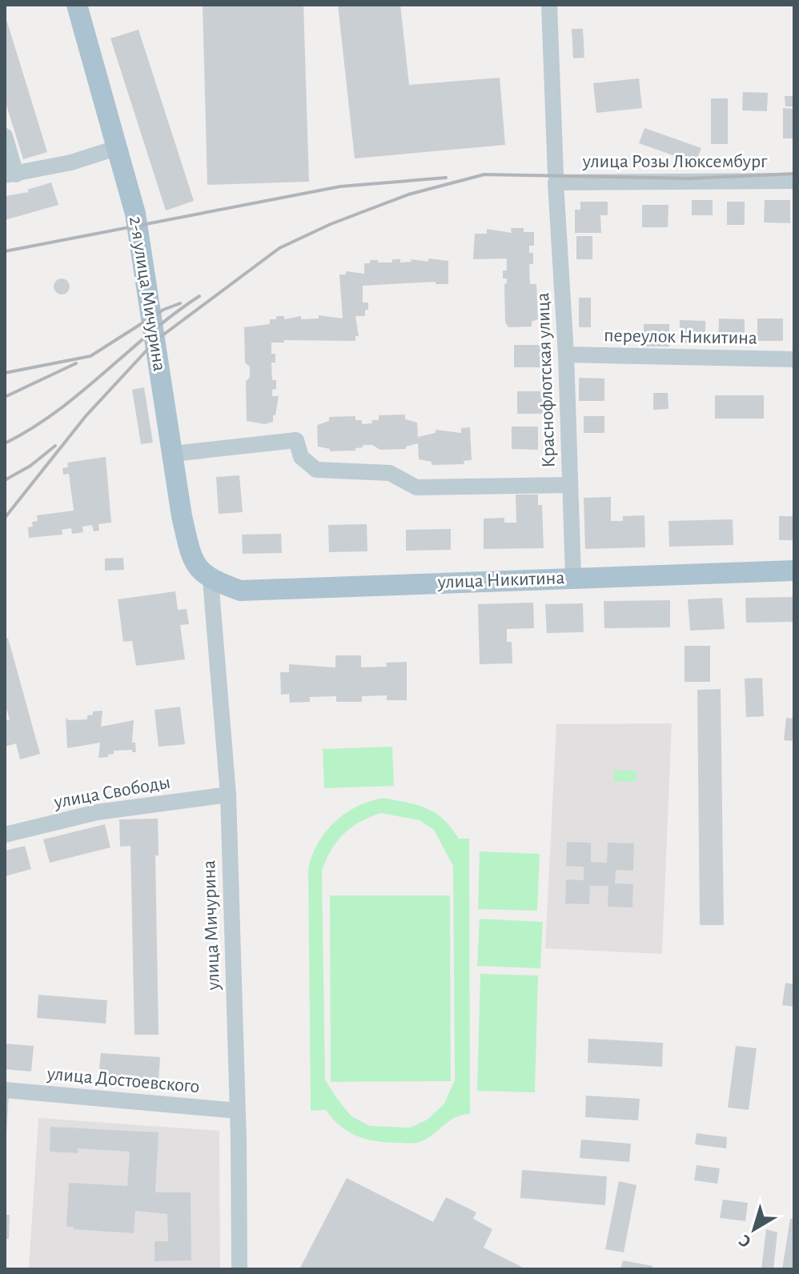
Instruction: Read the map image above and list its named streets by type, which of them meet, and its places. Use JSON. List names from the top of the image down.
{
  "streets": {
    "main road": ["2-я улица Мичурина", "улица Никитина"],
    "street": [
      "улица Розы Люксембург",
      "переулок Никитина",
      "Краснофлотская улица",
      "улица Свободы",
      "улица Мичурина",
      "улица Достоевского"
    ]
  },
  "crossings": [
    ["улица Розы Люксембург", "Краснофлотская улица"],
    ["2-я улица Мичурина", "улица Никитина"],
    ["2-я улица Мичурина", "улица Мичурина"],
    ["переулок Никитина", "Краснофлотская улица"],
    ["Краснофлотская улица", "улица Никитина"],
    ["улица Никитина", "улица Мичурина"],
    ["улица Свободы", "улица Мичурина"],
    ["улица Мичурина", "улица Достоевского"]
  ],
  "north": "bottom left"
}
